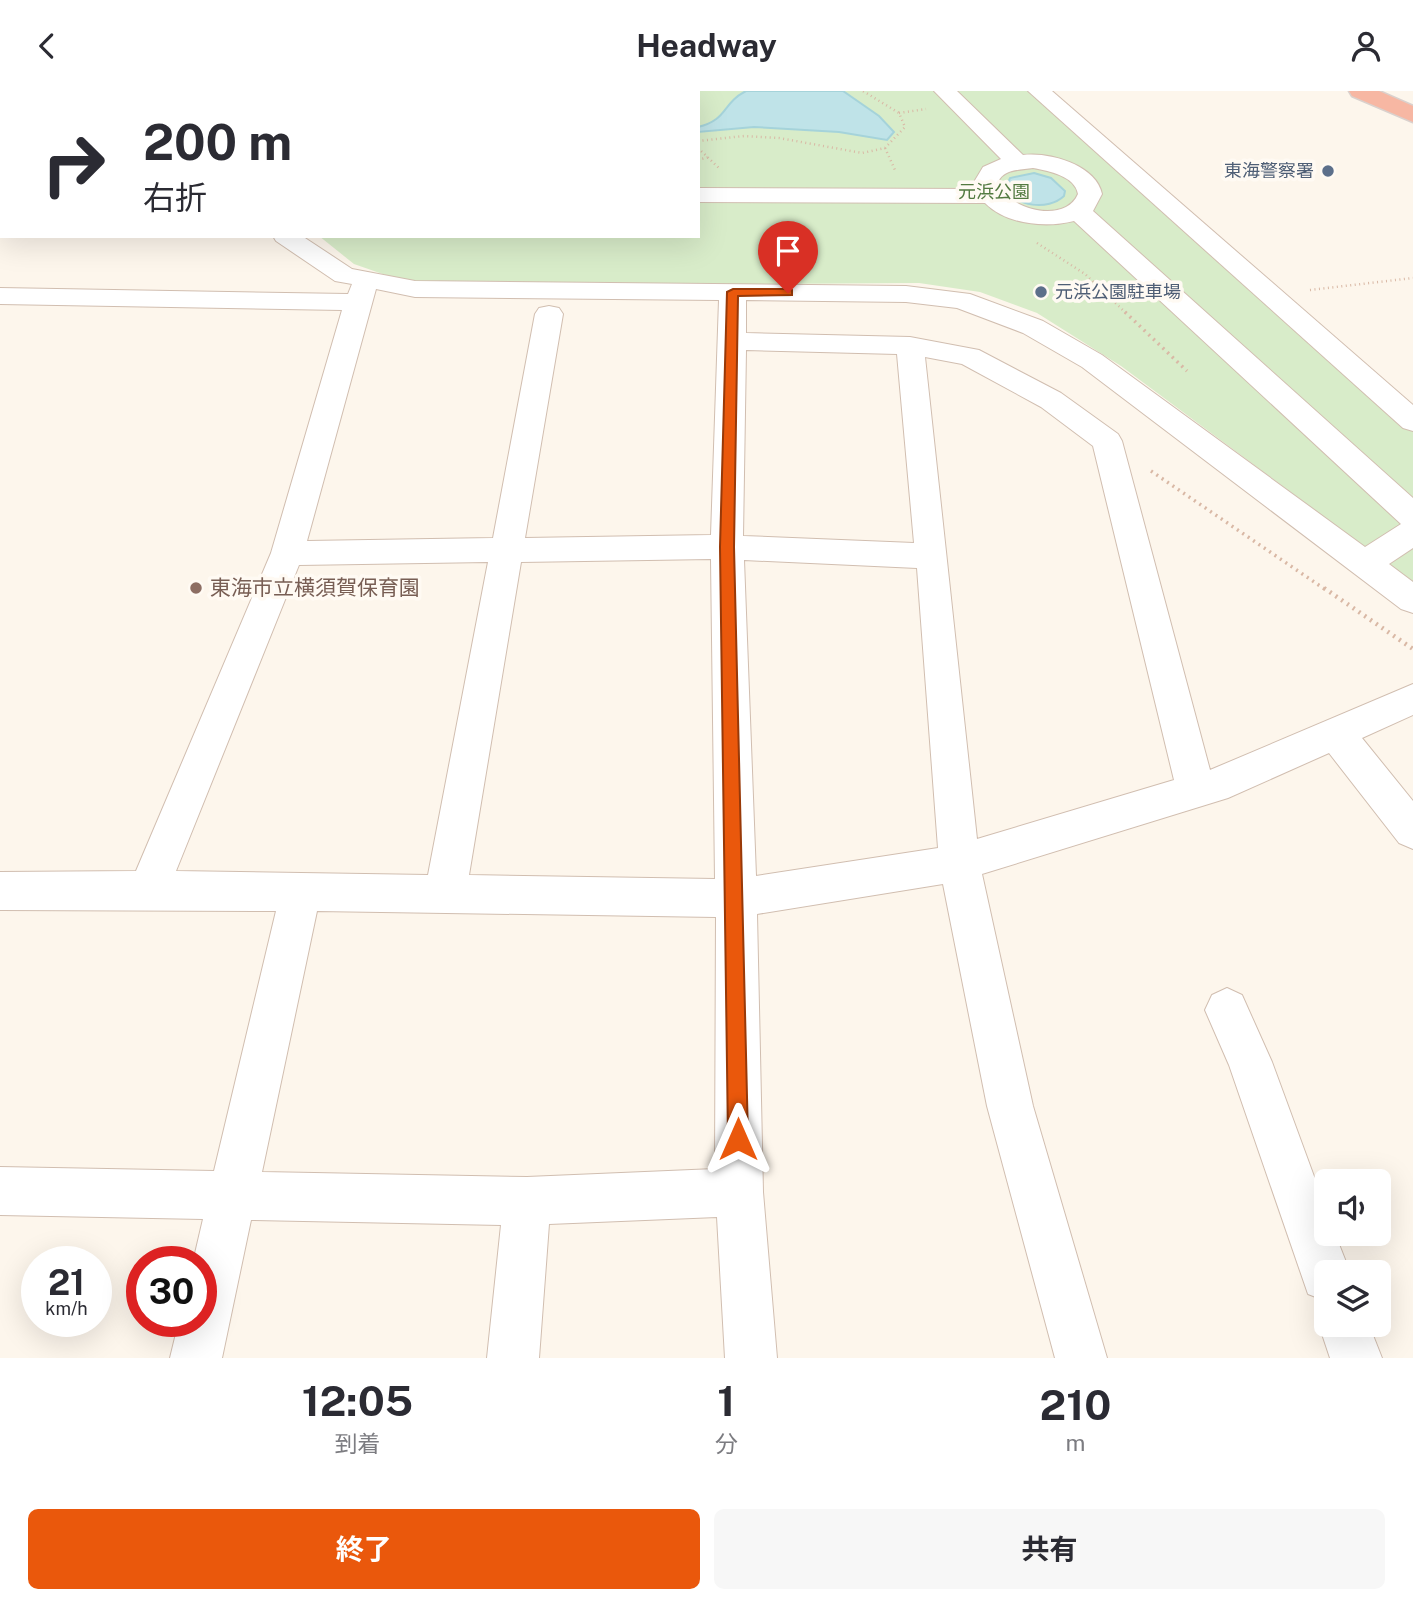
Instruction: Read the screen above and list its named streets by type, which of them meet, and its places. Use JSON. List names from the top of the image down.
{
  "parks": ["元浜公園"],
  "places": ["東海警察署", "元浜公園駐車場", "東海市立横須賀保育園"],
  "page": {
    "header": "Headway",
    "turn": ["200 m", "右折"],
    "speed": "21 km/h",
    "limit": "30",
    "eta": [
      "12:05",
      "到着",
      "1",
      "分",
      "210",
      "m"
    ],
    "buttons": ["終了", "共有"]
  }
}
